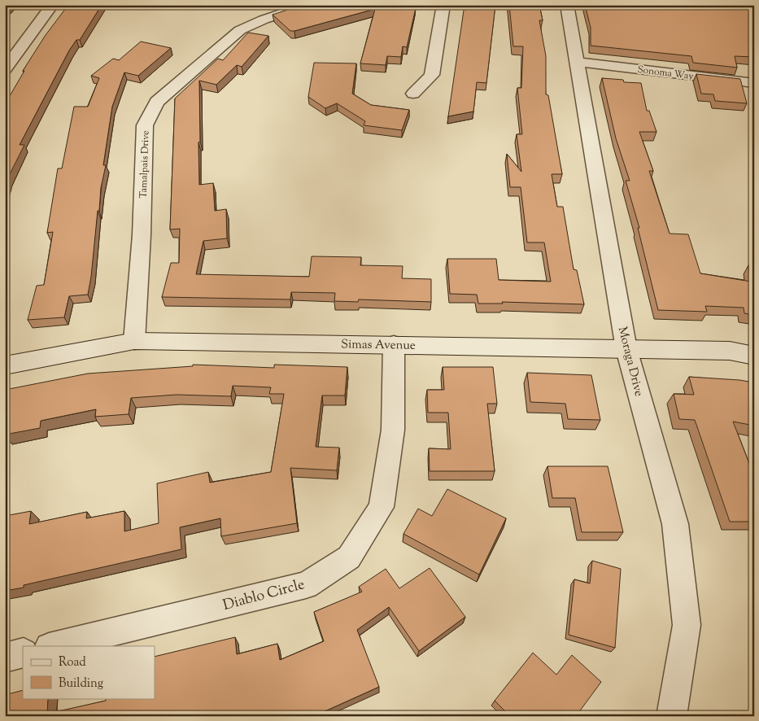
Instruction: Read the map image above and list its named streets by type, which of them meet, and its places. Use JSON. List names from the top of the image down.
{
  "streets": {
    "street": [
      "Sonoma Way",
      "Tamalpais Drive",
      "Simas Avenue",
      "Moraga Drive",
      "Diablo Circle"
    ]
  },
  "crossings": [
    ["Sonoma Way", "Moraga Drive"],
    ["Tamalpais Drive", "Simas Avenue"],
    ["Simas Avenue", "Moraga Drive"],
    ["Simas Avenue", "Diablo Circle"]
  ],
  "legend": ["Road", "Building"]
}
